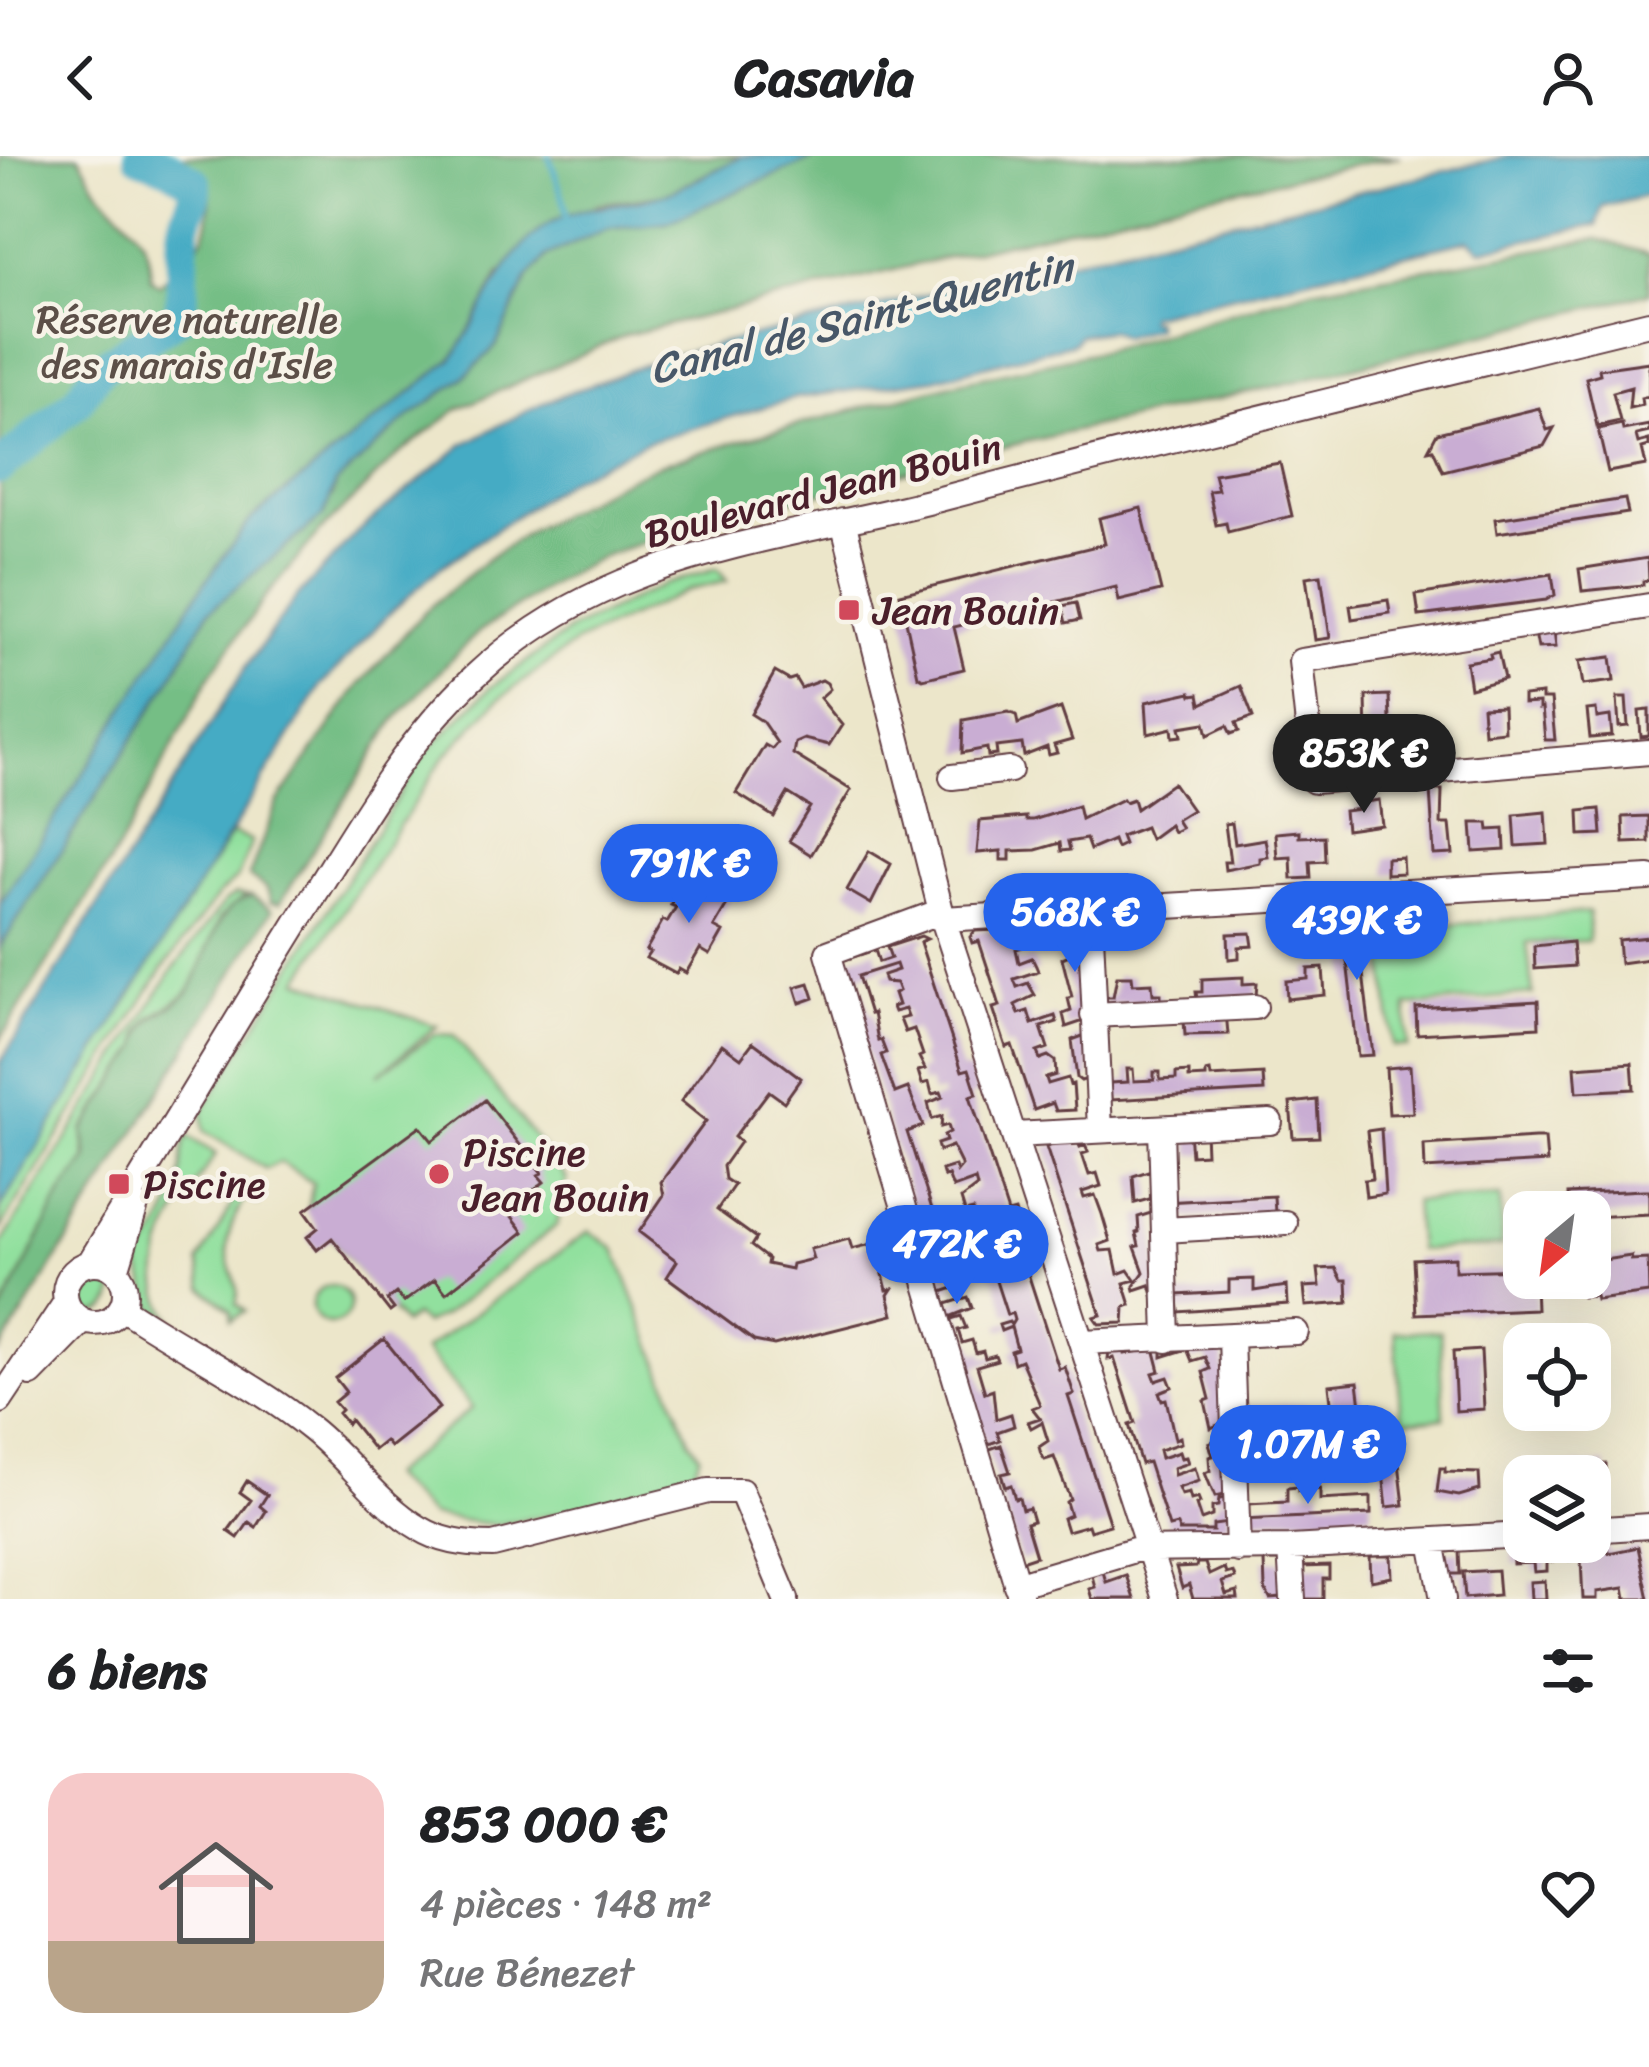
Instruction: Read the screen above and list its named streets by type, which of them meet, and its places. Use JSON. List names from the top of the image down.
{
  "streets": {
    "street": ["Boulevard Jean Bouin"]
  },
  "water": ["Canal de Saint-Quentin"],
  "parks": ["Réserve naturelle des marais d'Isle"],
  "places": {
    "transit": ["Jean Bouin", "Piscine"],
    "other": ["Piscine Jean Bouin"]
  },
  "north": "bottom left",
  "page": {
    "header": "Casavia",
    "price": [
      "853K €",
      "791K €",
      "568K €",
      "439K €",
      "472K €",
      "1.07M €"
    ],
    "heading": "6 biens",
    "list": [
      {
        "name": "853 000 €",
        "note": "4 pièces · 148 m² · Rue Bénezet"
      }
    ]
  }
}
